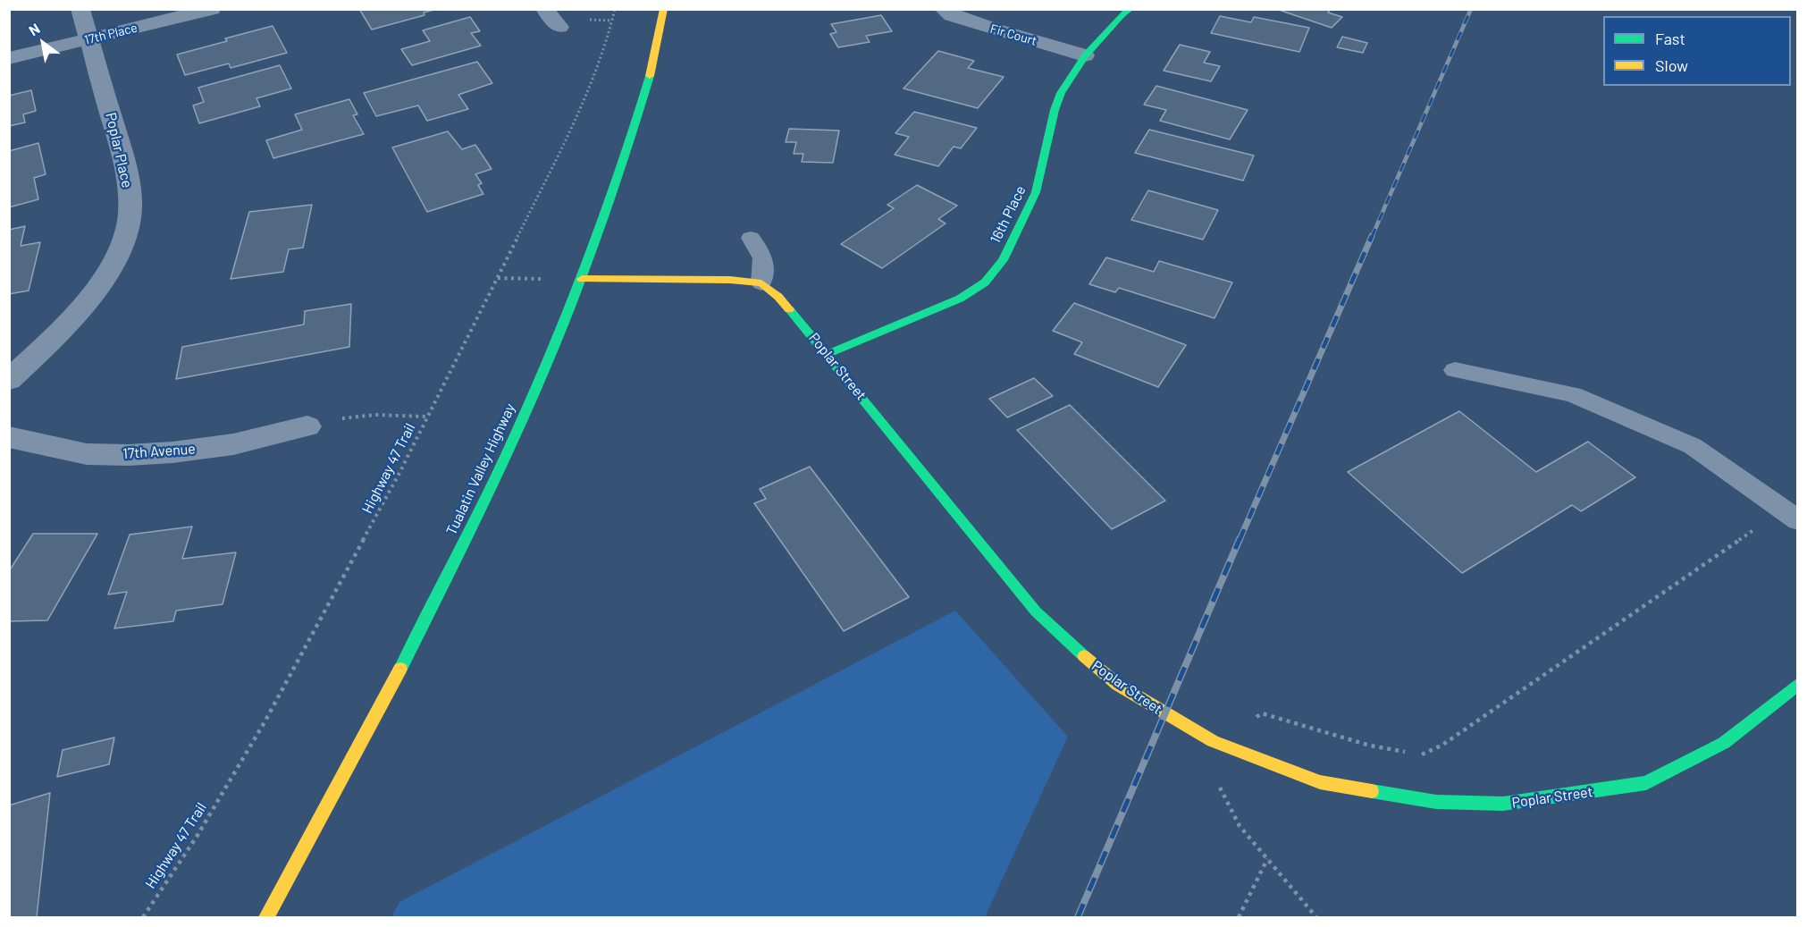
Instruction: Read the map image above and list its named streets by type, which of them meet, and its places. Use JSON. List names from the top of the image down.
{
  "streets": {
    "main road": ["16th Place", "Poplar Street", "Tualatin Valley Highway"],
    "street": [
      "17th Place",
      "Fir Court",
      "Poplar Place",
      "17th Avenue"
    ],
    "path": ["Highway 47 Trail"]
  },
  "crossings": [
    ["17th Place", "Poplar Place"],
    ["Fir Court", "16th Place"],
    ["16th Place", "Poplar Street"]
  ],
  "legend": ["Fast", "Slow"],
  "north": "top left"
}
